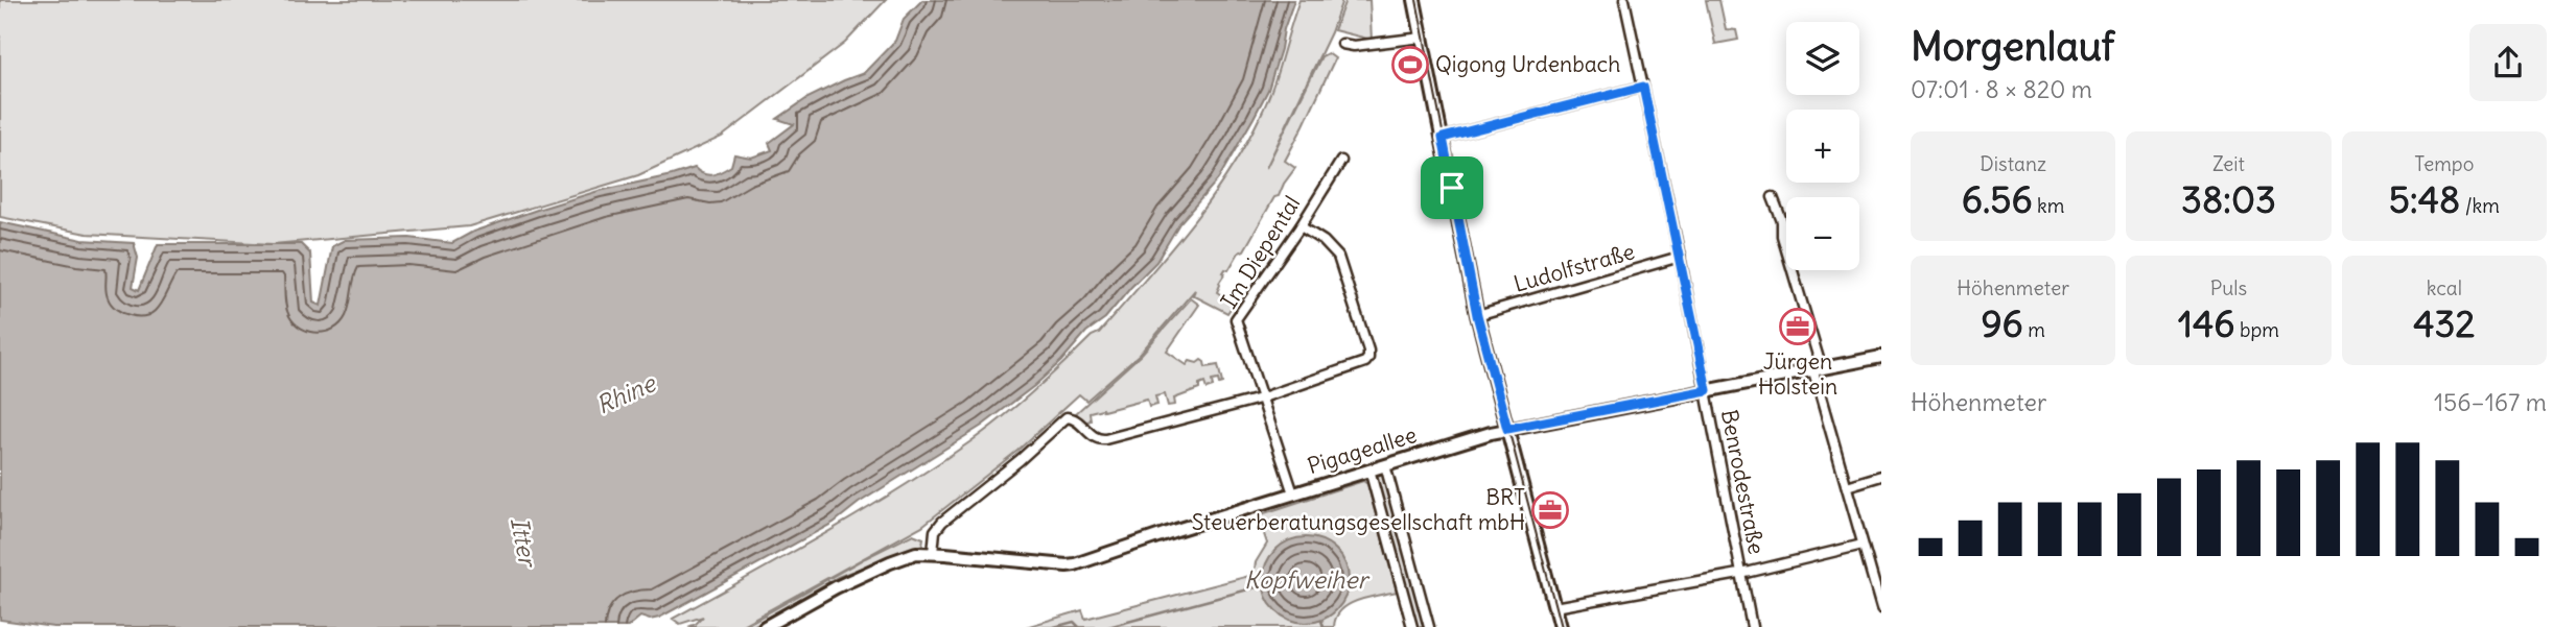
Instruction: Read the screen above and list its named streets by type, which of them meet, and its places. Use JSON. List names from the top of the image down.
{
  "streets": {
    "street": [
      "Im Diepental",
      "Ludolfstraße",
      "Pigageallee",
      "Benrodestraße"
    ]
  },
  "crossings": [
    ["Im Diepental", "Pigageallee"],
    ["Ludolfstraße", "Benrodestraße"],
    ["Pigageallee", "Benrodestraße"]
  ],
  "water": ["Rhine", "Itter", "Kopfweiher"],
  "places": {
    "sports": ["Qigong Urdenbach"],
    "office": ["Jürgen Holstein", "BRT Steuerberatungsgesellschaft mbH"]
  },
  "page": {
    "heading": ["Morgenlauf", "07:01 · 8 × 820 m"],
    "map_buttons": ["+", "−"],
    "stats": [
      ["Distanz", "6.56 km"],
      ["Zeit", "38:03"],
      ["Tempo", "5:48 /km"],
      ["Höhenmeter", "96 m"],
      ["Puls", "146 bpm"],
      ["kcal", "432"]
    ],
    "chart": ["Höhenmeter", "156–167 m"]
  }
}
